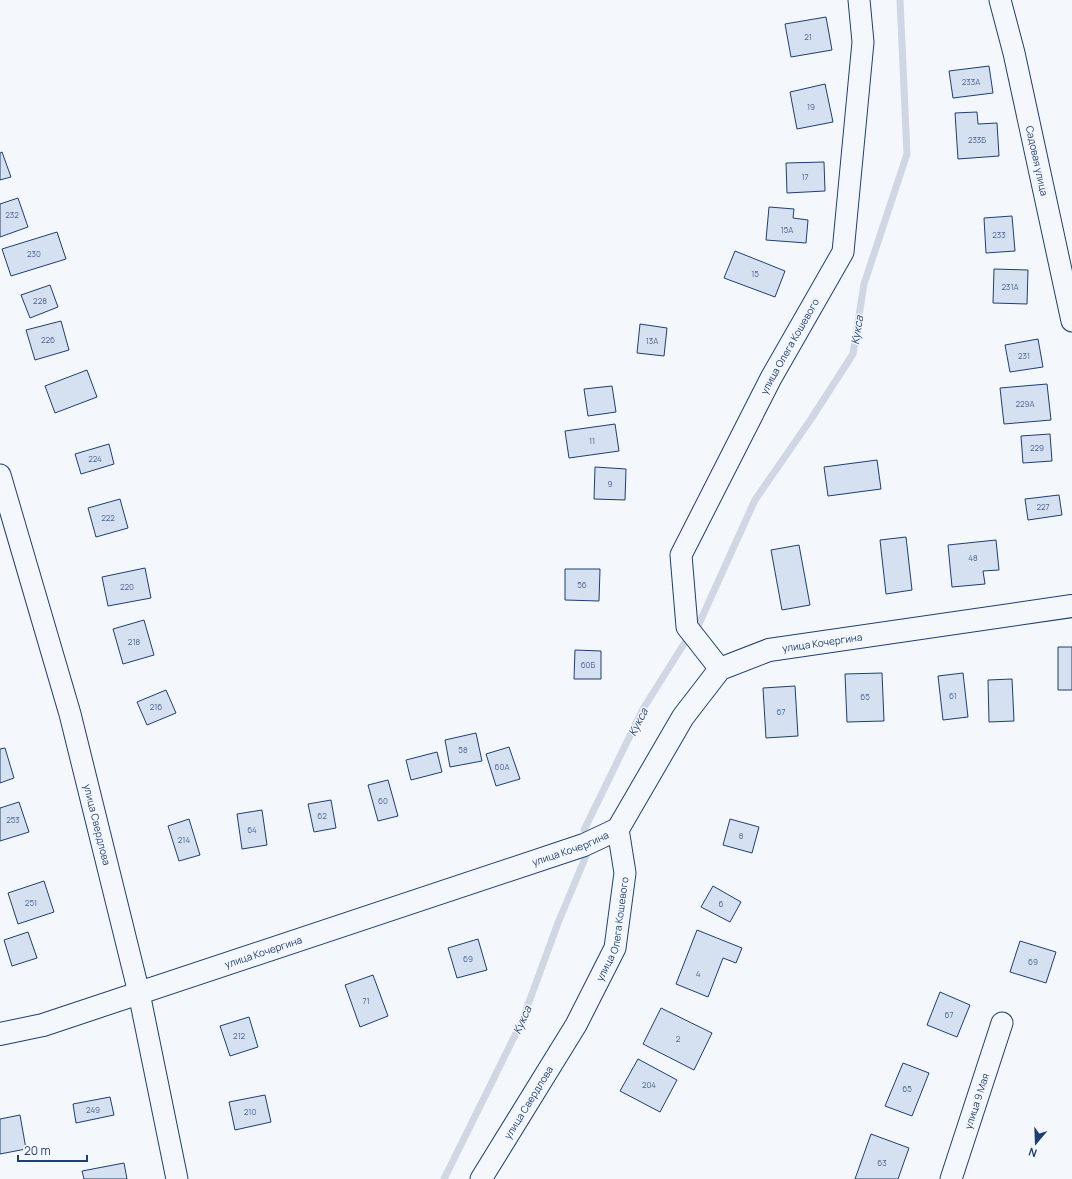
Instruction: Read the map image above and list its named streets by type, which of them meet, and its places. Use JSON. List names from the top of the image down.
{
  "streets": {
    "street": [
      "Садовая улица",
      "улица Олега Кошевого",
      "улица Кочергина",
      "улица Свердлова",
      "улица 9 Мая"
    ]
  },
  "crossings": [
    ["улица Олега Кошевого", "улица Кочергина"],
    ["улица Олега Кошевого", "улица Свердлова"],
    ["улица Кочергина", "улица Свердлова"]
  ],
  "water": ["Кукса"],
  "house_numbers": [
    "21",
    "233А",
    "19",
    "233Б",
    "17",
    "232",
    "15А",
    "233",
    "230",
    "15",
    "231А",
    "228",
    "226",
    "13А",
    "231",
    "229А",
    "11",
    "229",
    "224",
    "9",
    "227",
    "222",
    "48",
    "56",
    "220",
    "218",
    "60Б",
    "61",
    "65",
    "216",
    "67",
    "58",
    "60А",
    "60",
    "62",
    "253",
    "64",
    "8",
    "214",
    "251",
    "6",
    "69",
    "69",
    "4",
    "71",
    "67",
    "212",
    "2",
    "204",
    "65",
    "249",
    "210",
    "63"
  ],
  "scale_bar": "20 m",
  "north": "bottom"
}
